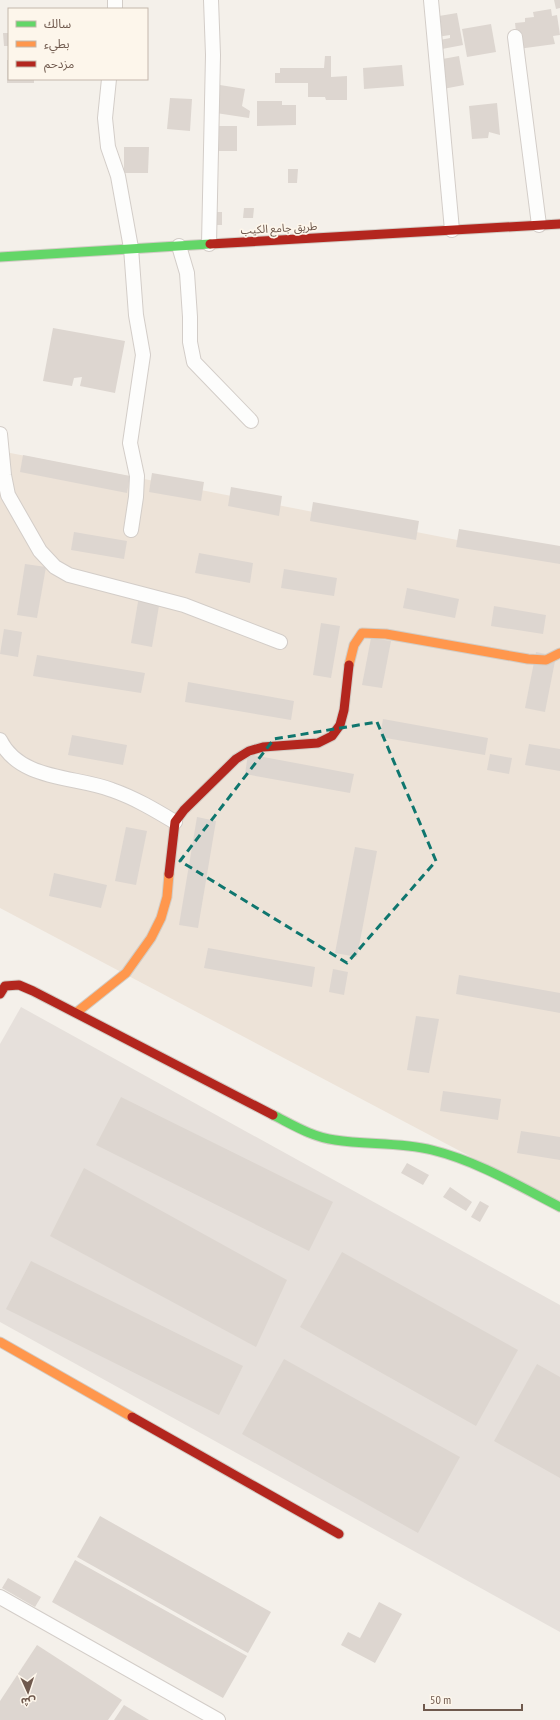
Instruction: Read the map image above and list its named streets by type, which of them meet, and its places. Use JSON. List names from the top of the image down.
{
  "streets": {
    "street": ["طريق جامع الكيب"]
  },
  "legend": ["سالك", "بطيء", "مزدحم"],
  "scale_bar": "50 m",
  "north": "bottom"
}
